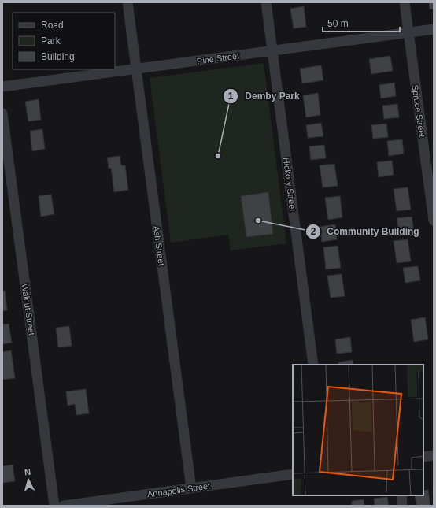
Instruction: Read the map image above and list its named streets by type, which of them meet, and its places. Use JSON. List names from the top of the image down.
{
  "streets": {
    "street": [
      "Pine Street",
      "Spruce Street",
      "Hickory Street",
      "Ash Street",
      "Walnut Street",
      "Annapolis Street"
    ]
  },
  "crossings": [
    ["Pine Street", "Spruce Street"],
    ["Pine Street", "Hickory Street"],
    ["Pine Street", "Ash Street"],
    ["Ash Street", "Annapolis Street"]
  ],
  "places": ["Demby Park", "Community Building"],
  "legend": ["Road", "Park", "Building"],
  "scale_bar": "50 m",
  "north": "top"
}
